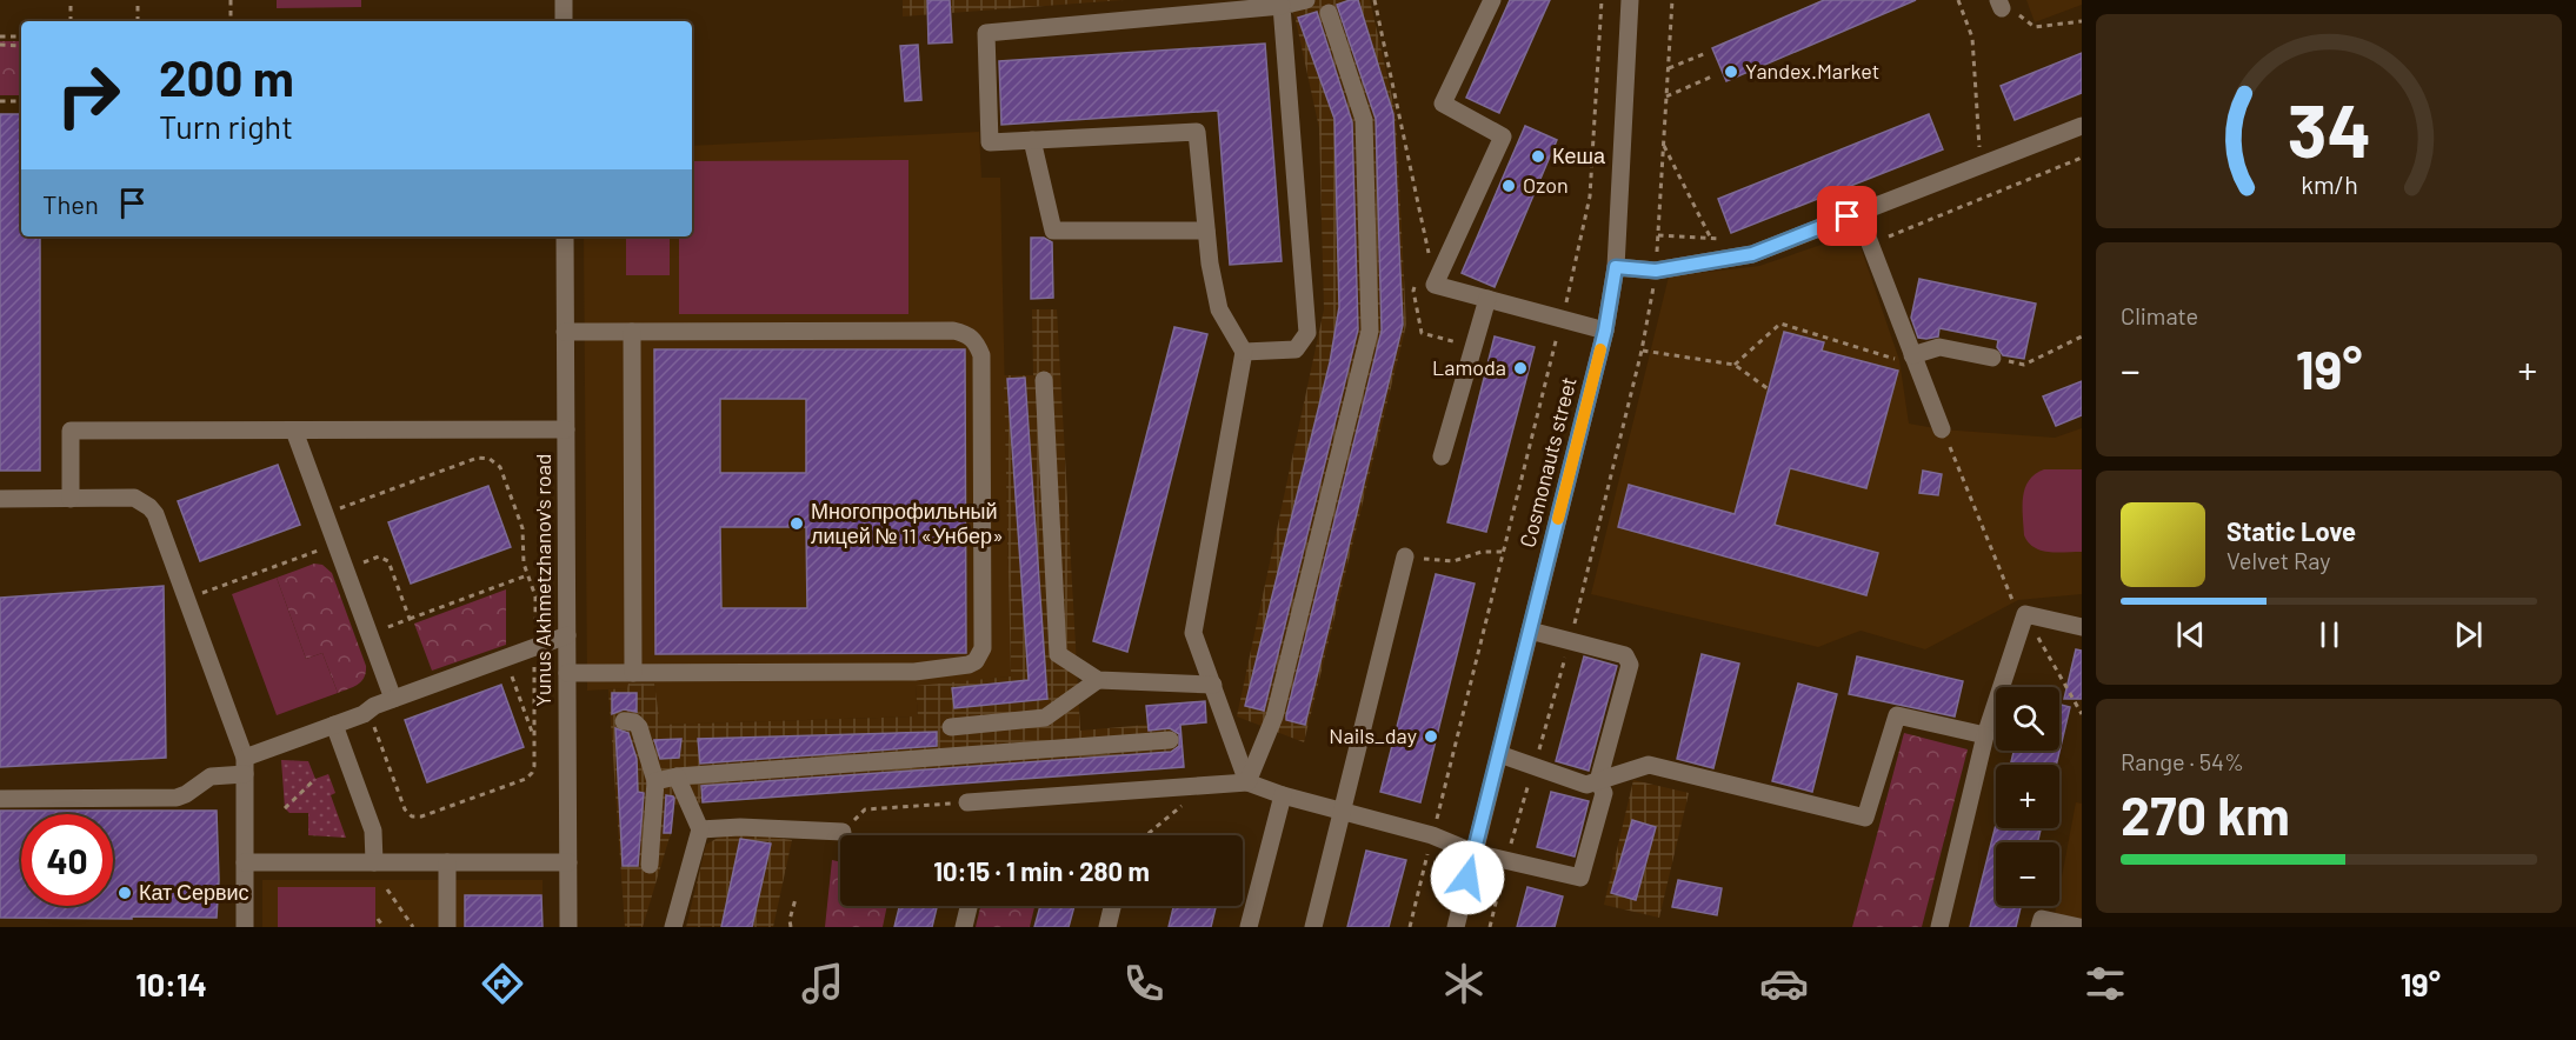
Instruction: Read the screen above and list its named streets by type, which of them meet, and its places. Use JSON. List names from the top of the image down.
{
  "streets": {
    "street": ["Cosmonauts street", "Yunus Akhmetzhanov's road"]
  },
  "places": [
    "Yandex.Market",
    "Кеша",
    "Ozon",
    "Lamoda",
    "Многопрофильный лицей № 11 «Унбер»",
    "Nails_day",
    "Кат Сервис"
  ],
  "page": {
    "turn": ["200 m", "Turn right"],
    "then": "Then",
    "tile": [
      "Climate",
      ["Range · 54%", "270 km"]
    ],
    "heat": ["−", "19°", "+"],
    "song": ["Static Love", "Velvet Ray"],
    "map_buttons": ["+", "−"],
    "limit": "40",
    "trip": "10:15 · 1 min · 280 m",
    "tabs": ["10:14", "19°"],
    "gauge": ["34", "km/h"]
  }
}
